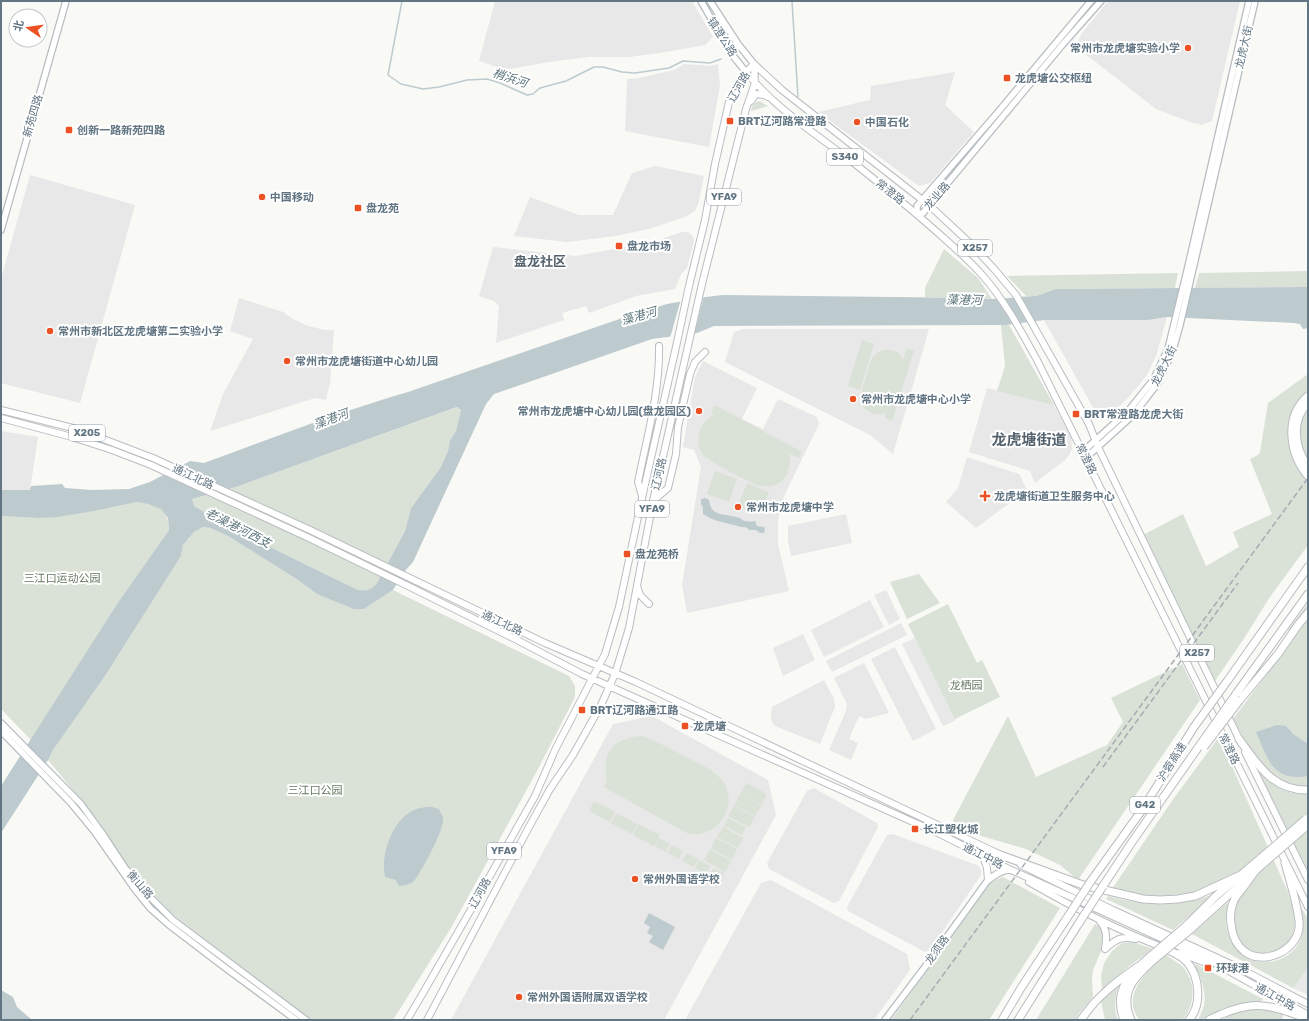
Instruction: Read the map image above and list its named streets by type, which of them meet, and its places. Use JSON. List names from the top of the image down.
{
  "streets": {
    "highway": ["沪蓉高速", "G42"],
    "main road": [
      "辽河路",
      "S340",
      "常澄路",
      "YFA9",
      "X257",
      "X205",
      "通江北路",
      "通江中路"
    ],
    "street": [
      "镇澄公路",
      "龙虎大街",
      "新苑四路",
      "龙业路",
      "衡山路",
      "龙须路"
    ]
  },
  "crossings": [
    ["镇澄公路", "辽河路"],
    ["镇澄公路", "常澄路"],
    ["龙虎大街", "常澄路"],
    ["辽河路", "常澄路"],
    ["辽河路", "YFA9"],
    ["辽河路", "通江北路"],
    ["辽河路", "通江中路"],
    ["常澄路", "龙业路"],
    ["YFA9", "通江北路"],
    ["YFA9", "通江中路"],
    ["通江北路", "通江中路"]
  ],
  "districts": ["盘龙社区", "龙虎塘街道"],
  "water": ["梢浜河", "藻港河", "老澡港河西支"],
  "parks": ["三江口运动公园", "龙栖园", "三江口公园"],
  "places": {
    "other": [
      "常州市龙虎塘实验小学",
      "中国石化",
      "中国移动",
      "常州市新北区龙虎塘第二实验小学",
      "常州市龙虎塘街道中心幼儿园",
      "常州市龙虎塘中心小学",
      "常州市龙虎塘中心幼儿园(盘龙园区)",
      "常州市龙虎塘中学",
      "常州外国语学校",
      "常州外国语附属双语学校"
    ],
    "transit": [
      "龙虎塘公交枢纽",
      "BRT辽河路常澄路",
      "创新一路新苑四路",
      "盘龙苑",
      "盘龙市场",
      "BRT常澄路龙虎大街",
      "盘龙苑桥",
      "BRT辽河路通江路",
      "龙虎塘",
      "长江塑化城",
      "环球港"
    ],
    "health": ["龙虎塘街道卫生服务中心"]
  },
  "north": "left"
}
